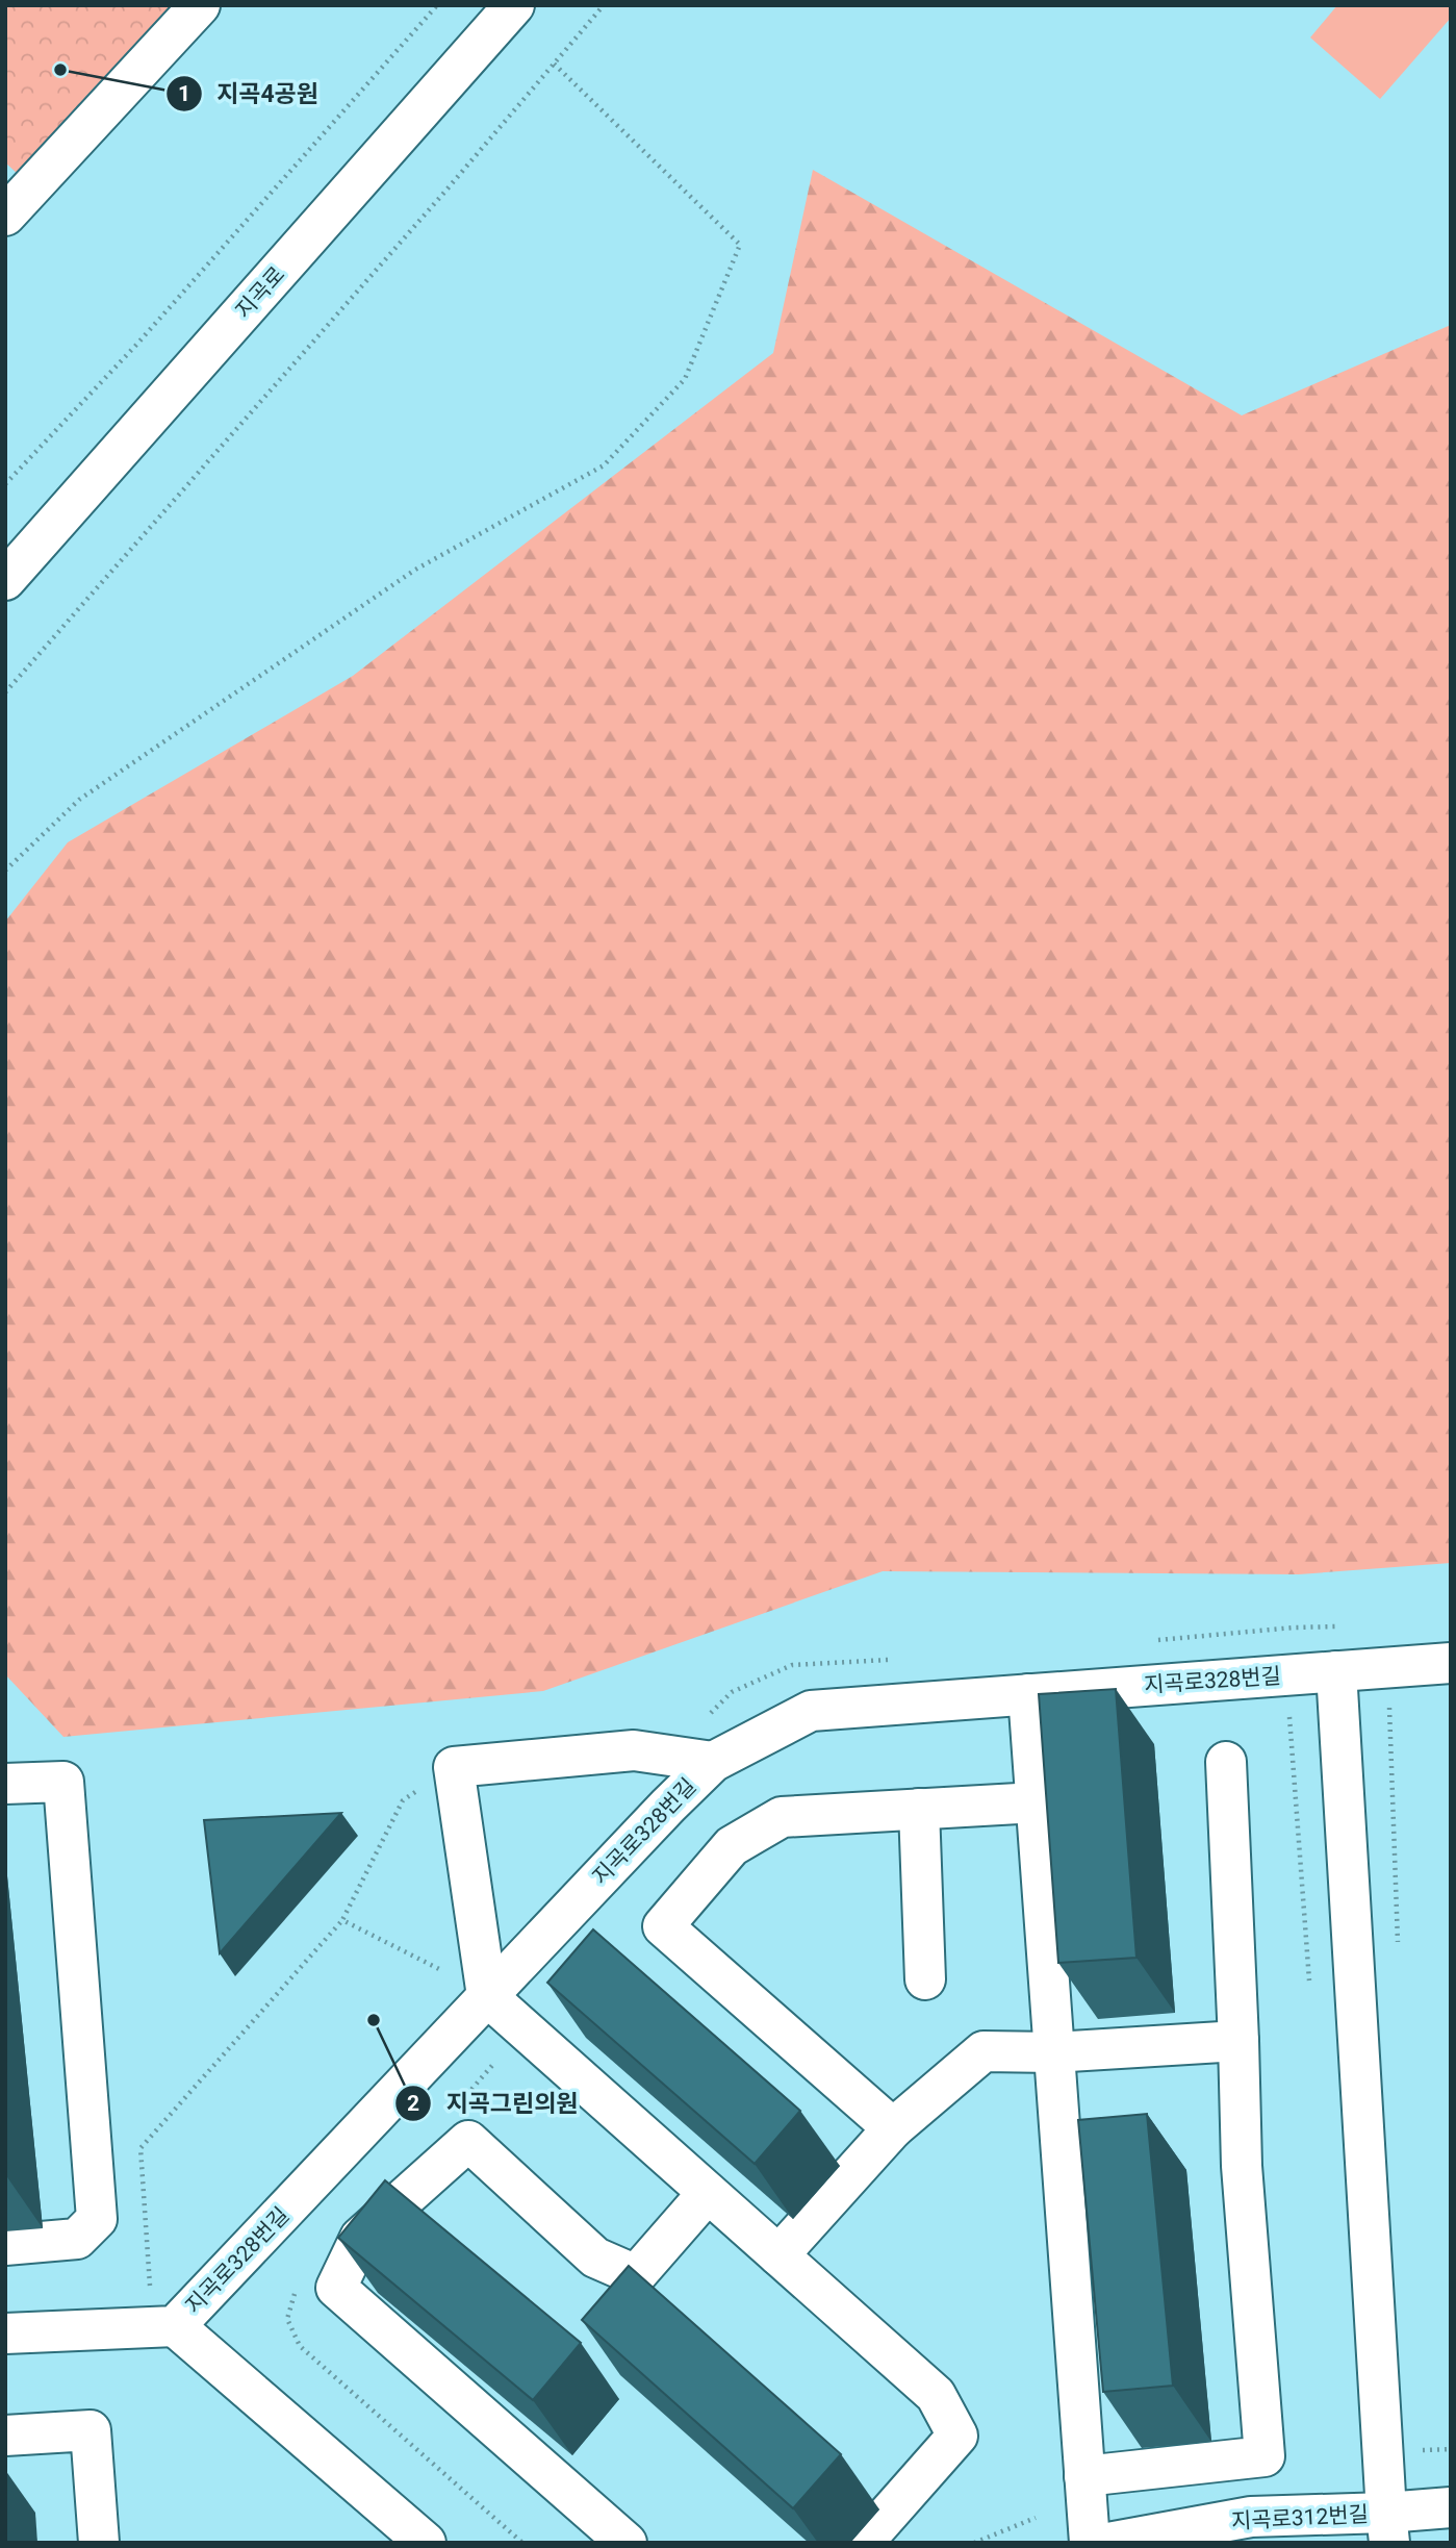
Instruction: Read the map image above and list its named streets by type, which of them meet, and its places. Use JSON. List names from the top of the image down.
{
  "streets": {
    "street": ["지곡로", "지곡로328번길", "지곡로312번길"]
  },
  "places": ["지곡4공원", "지곡그린의원"]
}
